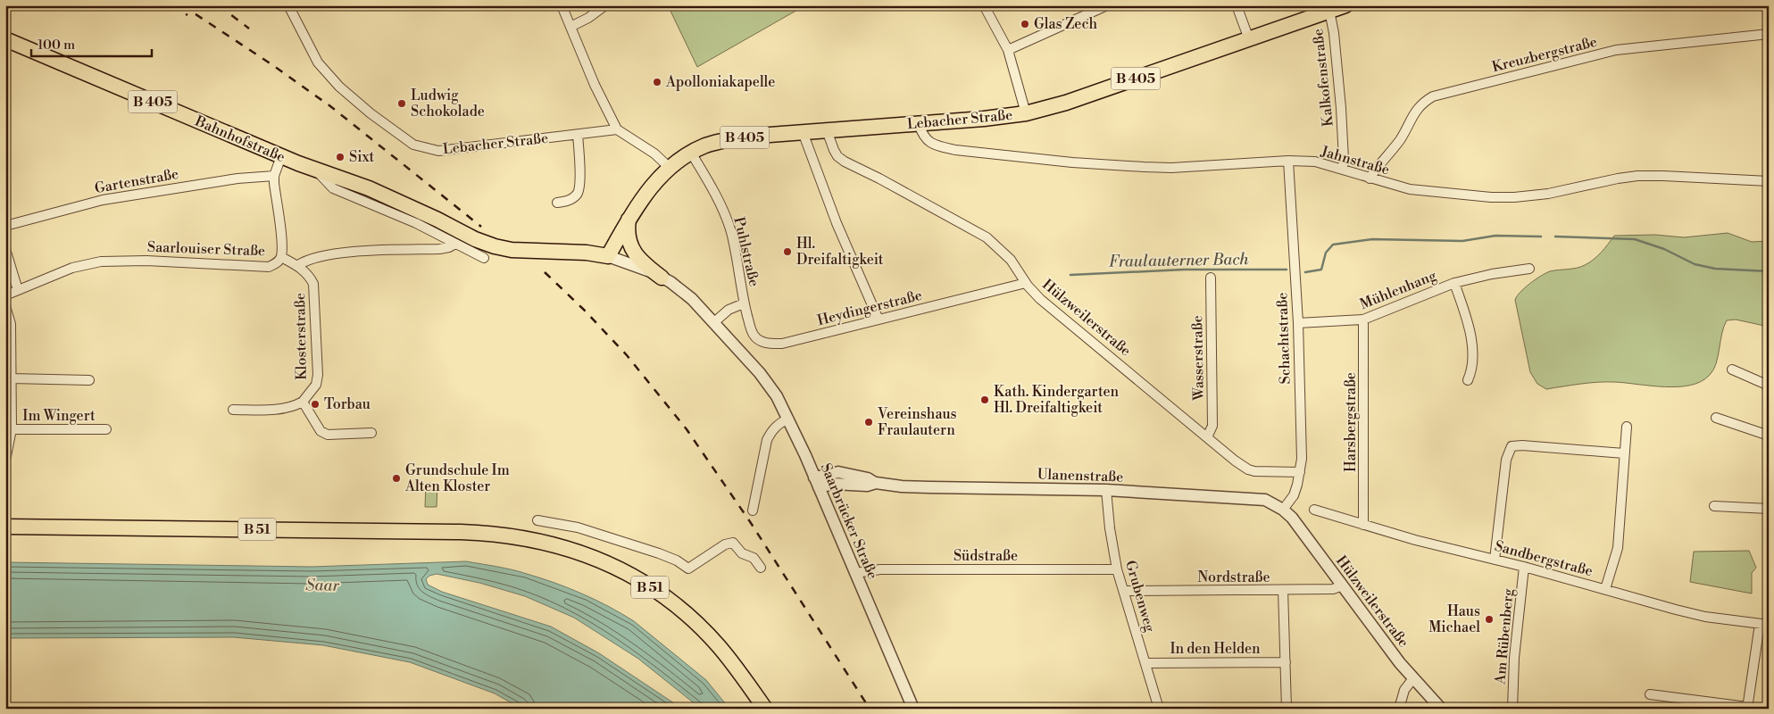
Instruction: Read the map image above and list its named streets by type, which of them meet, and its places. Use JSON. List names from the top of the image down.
{
  "streets": {
    "main road": [
      "B 405",
      "Lebacher Straße",
      "Bahnhofstraße",
      "B 51"
    ],
    "street": [
      "Kreuzbergstraße",
      "Kalkofenstraße",
      "Jahnstraße",
      "Gartenstraße",
      "Saarlouiser Straße",
      "Puhlstraße",
      "Mühlenhang",
      "Heydingerstraße",
      "Hülzweilerstraße",
      "Klosterstraße",
      "Schachtstraße",
      "Wasserstraße",
      "Im Wingert",
      "Harsbergstraße",
      "Ulanenstraße",
      "Saarbrücker Straße",
      "Südstraße",
      "Sandbergstraße",
      "Nordstraße",
      "Grubenweg",
      "Am Rübenberg",
      "In den Helden"
    ]
  },
  "crossings": [
    ["Kreuzbergstraße", "Jahnstraße"],
    ["Kalkofenstraße", "Lebacher Straße"],
    ["Kalkofenstraße", "Jahnstraße"],
    ["B 405", "Lebacher Straße"],
    ["B 405", "Bahnhofstraße"],
    ["B 405", "Saarbrücker Straße"],
    ["Lebacher Straße", "Jahnstraße"],
    ["Lebacher Straße", "Puhlstraße"],
    ["Lebacher Straße", "Hülzweilerstraße"],
    ["Bahnhofstraße", "Saarbrücker Straße"],
    ["Jahnstraße", "Schachtstraße"],
    ["Saarlouiser Straße", "Klosterstraße"],
    ["Puhlstraße", "Heydingerstraße"],
    ["Puhlstraße", "Saarbrücker Straße"],
    ["Mühlenhang", "Schachtstraße"],
    ["Mühlenhang", "Harsbergstraße"],
    ["Heydingerstraße", "Hülzweilerstraße"],
    ["Hülzweilerstraße", "Schachtstraße"],
    ["Hülzweilerstraße", "Wasserstraße"],
    ["Hülzweilerstraße", "Ulanenstraße"],
    ["Hülzweilerstraße", "Nordstraße"],
    ["Schachtstraße", "Ulanenstraße"],
    ["Harsbergstraße", "Sandbergstraße"],
    ["Ulanenstraße", "Saarbrücker Straße"],
    ["Ulanenstraße", "Grubenweg"],
    ["Saarbrücker Straße", "Südstraße"],
    ["Südstraße", "Grubenweg"],
    ["Sandbergstraße", "Am Rübenberg"],
    ["Nordstraße", "Grubenweg"],
    ["Grubenweg", "In den Helden"]
  ],
  "water": ["Fraulauterner Bach", "Saar"],
  "places": [
    "Glas Zech",
    "Apolloniakapelle",
    "Ludwig Schokolade",
    "Sixt",
    "Hl. Dreifaltigkeit",
    "Kath. Kindergarten Hl. Dreifaltigkeit",
    "Torbau",
    "Vereinshaus Fraulautern",
    "Grundschule Im Alten Kloster",
    "Haus Michael"
  ],
  "scale_bar": "100 m"
}
